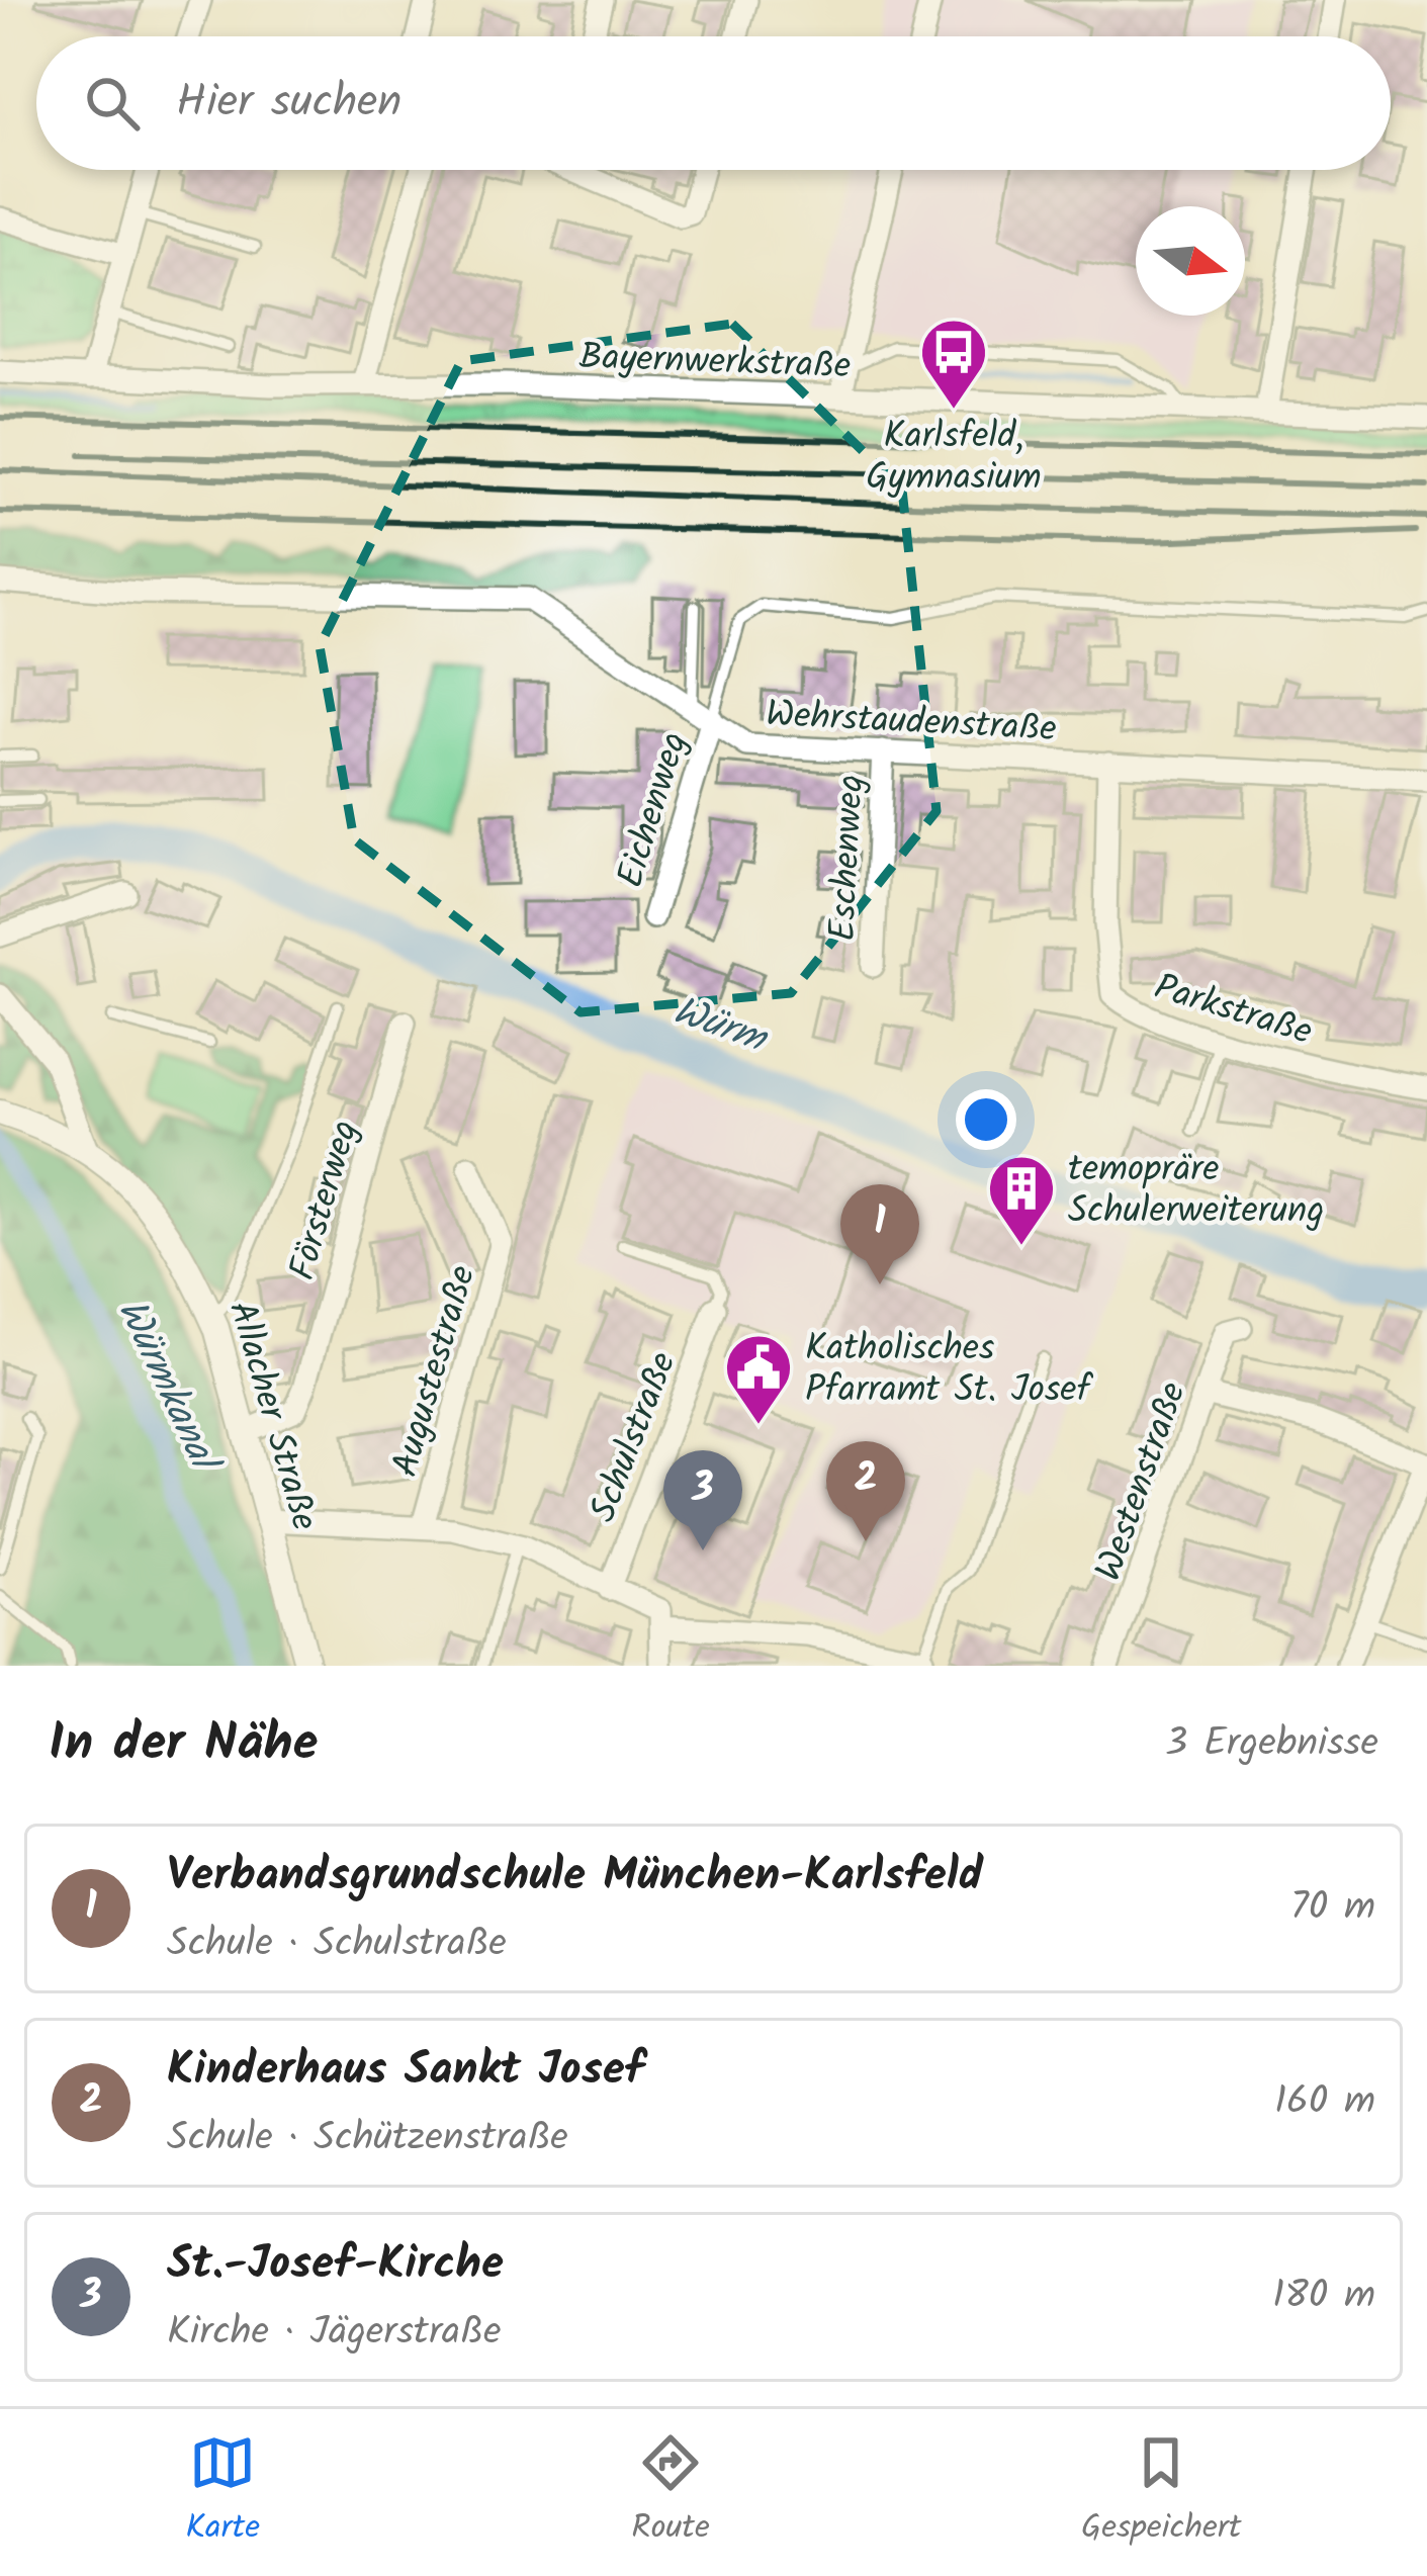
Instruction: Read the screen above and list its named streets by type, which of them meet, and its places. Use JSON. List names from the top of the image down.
{
  "streets": {
    "street": [
      "Bayernwerkstraße",
      "Wehrstaudenstraße",
      "Eichenweg",
      "Eschenweg",
      "Parkstraße",
      "Försterweg",
      "Augustestraße",
      "Allacher Straße",
      "Schulstraße",
      "Westenstraße"
    ]
  },
  "crossings": [
    ["Wehrstaudenstraße", "Eichenweg"],
    ["Wehrstaudenstraße", "Eschenweg"],
    ["Wehrstaudenstraße", "Parkstraße"],
    ["Försterweg", "Allacher Straße"]
  ],
  "water": ["Würm", "Würmkanal"],
  "places": {
    "bus stop": ["Karlsfeld, Gymnasium"],
    "building": ["temopräre Schulerweiterung"],
    "public building": ["Katholisches Pfarramt St. Josef"]
  },
  "north": "right",
  "page": {
    "search": "Hier suchen",
    "pins": ["1", "2", "3"],
    "heading": ["In der Nähe", "3 Ergebnisse"],
    "list": [
      {
        "mark": "1",
        "name": "Verbandsgrundschule München-Karlsfeld",
        "note": "Schule · Schulstraße",
        "value": "70 m"
      },
      {
        "mark": "2",
        "name": "Kinderhaus Sankt Josef",
        "note": "Schule · Schützenstraße",
        "value": "160 m"
      },
      {
        "mark": "3",
        "name": "St.-Josef-Kirche",
        "note": "Kirche · Jägerstraße",
        "value": "180 m"
      }
    ],
    "nav": ["Karte", "Route", "Gespeichert"]
  }
}
